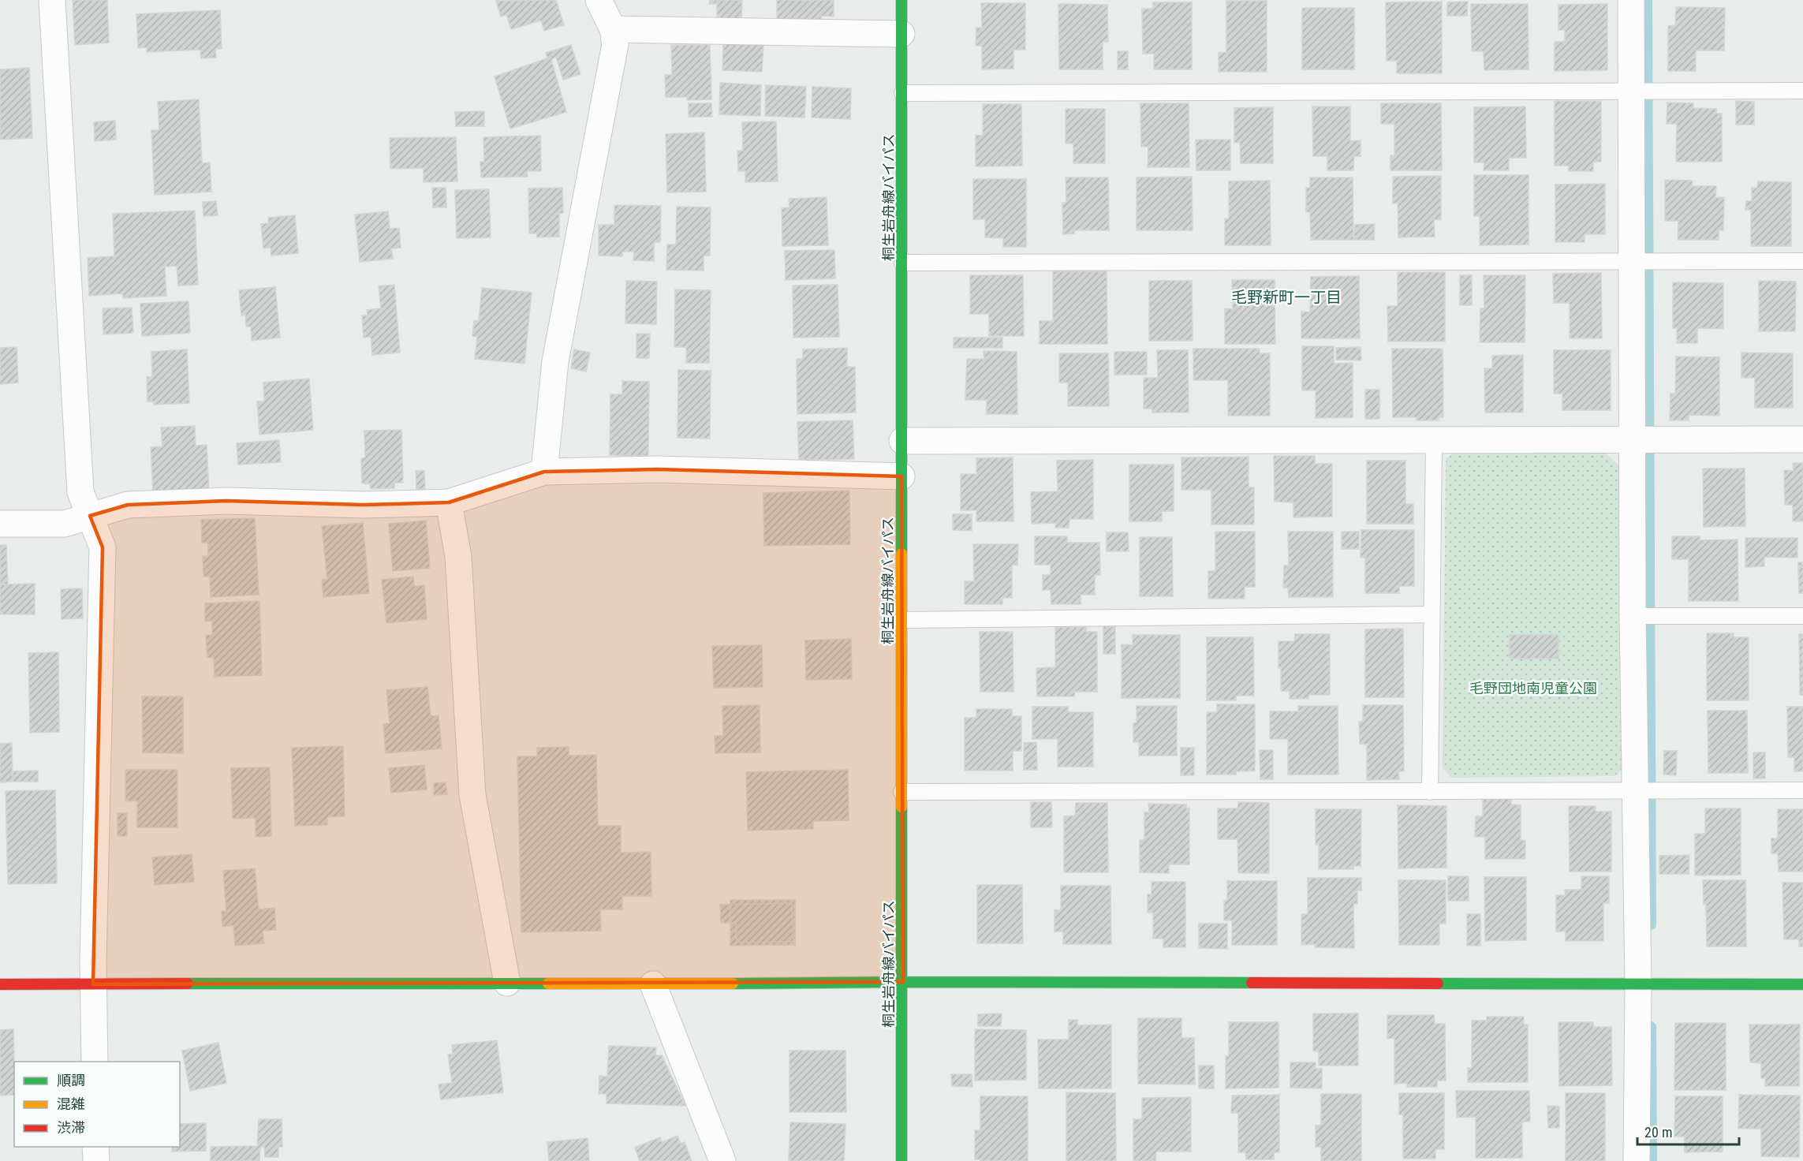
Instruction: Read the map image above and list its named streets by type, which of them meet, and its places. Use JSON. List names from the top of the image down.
{
  "streets": {
    "street": ["桐生岩舟線バイパス"]
  },
  "districts": ["毛野新町一丁目"],
  "parks": ["毛野団地南児童公園"],
  "legend": ["順調", "混雑", "渋滞"],
  "scale_bar": "20 m"
}
